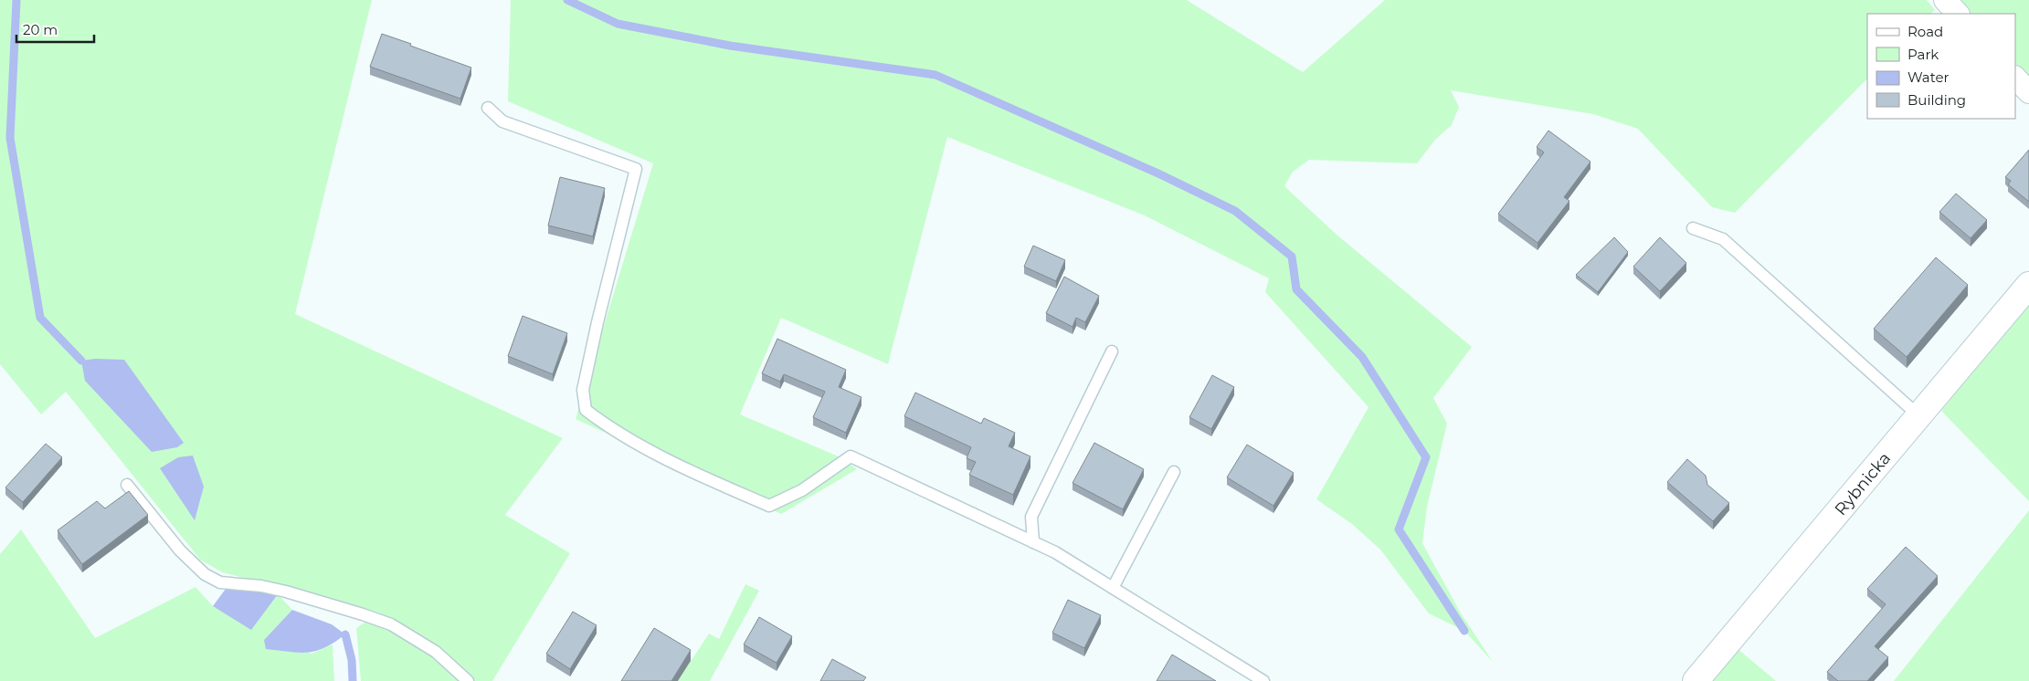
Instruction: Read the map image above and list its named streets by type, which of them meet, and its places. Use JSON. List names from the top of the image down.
{
  "streets": {
    "street": ["Rybnicka"]
  },
  "legend": [
    "Road",
    "Park",
    "Water",
    "Building"
  ],
  "scale_bar": "20 m"
}
